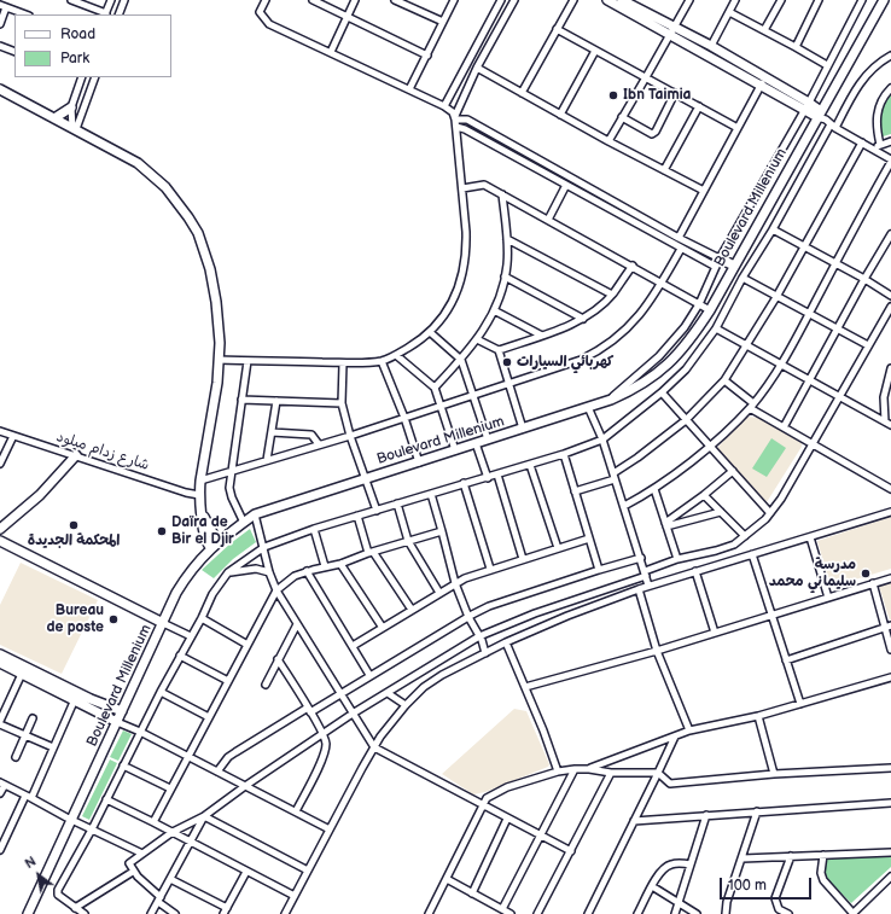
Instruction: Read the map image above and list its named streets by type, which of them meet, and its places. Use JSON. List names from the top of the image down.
{
  "streets": {
    "main road": ["Boulevard Millenium"],
    "street": ["شارع زدام ميلود"]
  },
  "places": [
    "Ibn Taimia",
    "كهربائي السيارات",
    "المحكمة الجديدة",
    "Daïra de Bir el Djir",
    "مدرسة سليماني محمد",
    "Bureau de poste"
  ],
  "legend": ["Road", "Park"],
  "scale_bar": "100 m",
  "north": "top left"
}
